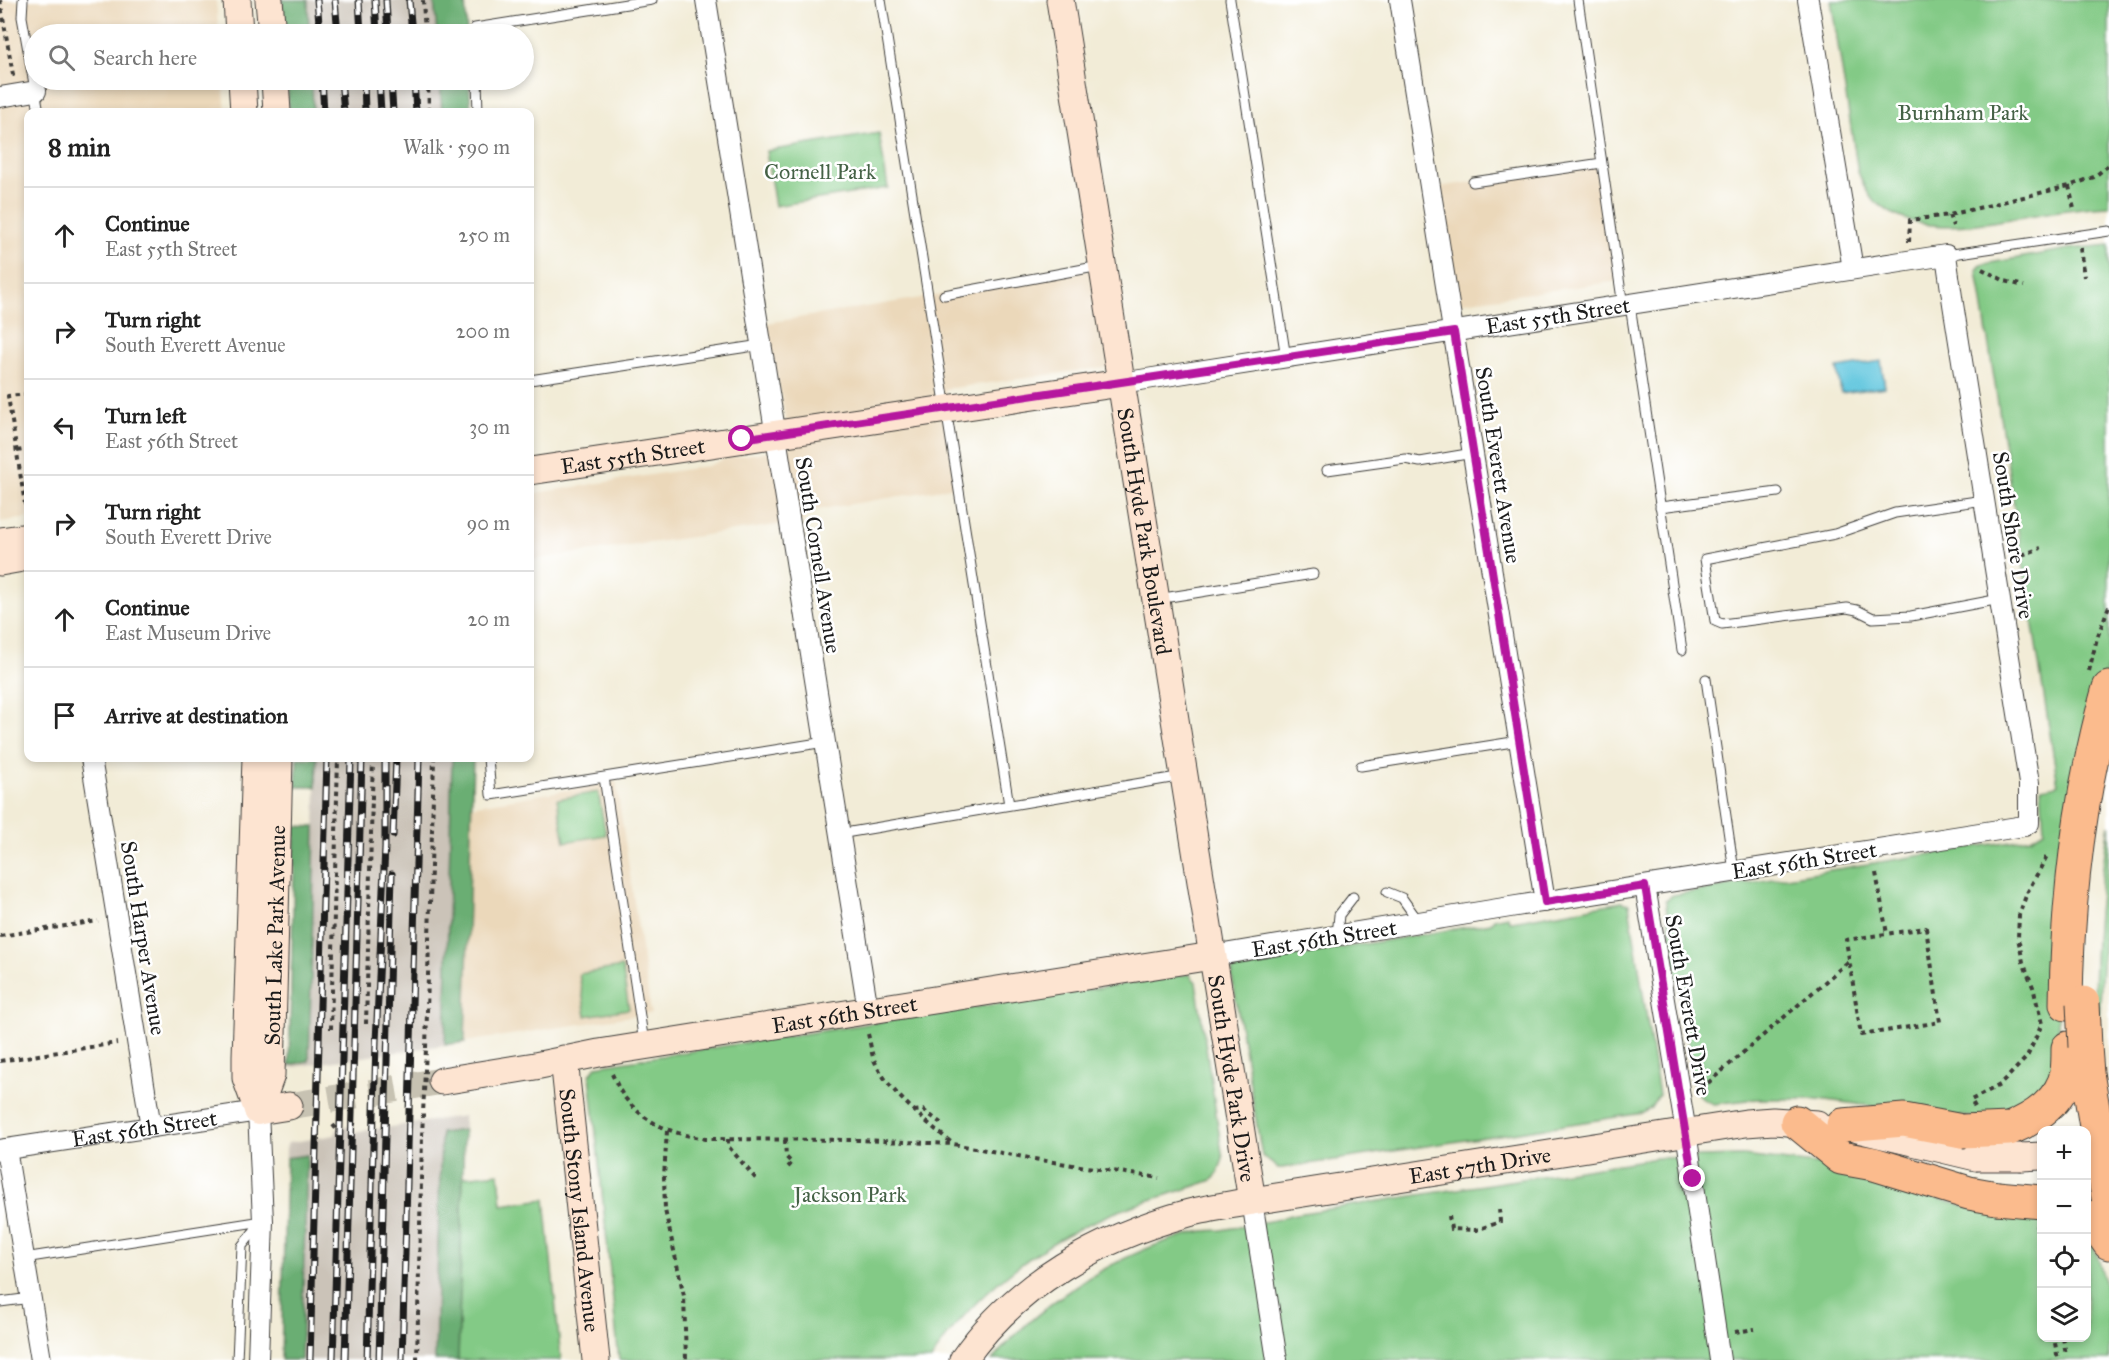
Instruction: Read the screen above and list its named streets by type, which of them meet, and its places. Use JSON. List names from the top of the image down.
{
  "streets": {
    "main road": [
      "East 55th Street",
      "South Hyde Park Boulevard",
      "East 56th Street",
      "South Lake Park Avenue",
      "South Hyde Park Drive",
      "East 57th Drive",
      "South Stony Island Avenue"
    ],
    "street": [
      "South Everett Avenue",
      "South Shore Drive",
      "South Cornell Avenue",
      "South Harper Avenue",
      "South Everett Drive"
    ]
  },
  "crossings": [
    ["East 55th Street", "South Everett Avenue"],
    ["East 55th Street", "South Hyde Park Boulevard"],
    ["East 55th Street", "South Shore Drive"],
    ["East 55th Street", "South Cornell Avenue"],
    ["South Everett Avenue", "East 56th Street"],
    ["South Hyde Park Boulevard", "East 56th Street"],
    ["South Hyde Park Boulevard", "South Hyde Park Drive"],
    ["South Shore Drive", "East 56th Street"],
    ["South Cornell Avenue", "East 56th Street"],
    ["East 56th Street", "South Lake Park Avenue"],
    ["East 56th Street", "South Harper Avenue"],
    ["East 56th Street", "South Everett Drive"],
    ["East 56th Street", "South Hyde Park Drive"],
    ["East 56th Street", "South Stony Island Avenue"],
    ["South Everett Drive", "East 57th Drive"],
    ["South Hyde Park Drive", "East 57th Drive"]
  ],
  "parks": ["Burnham Park", "Cornell Park", "Jackson Park"],
  "page": {
    "search": "Search here",
    "heading": ["8 min", "Walk · 590 m"],
    "list": [
      ["Continue", "East 55th Street", "250 m"],
      ["Turn right", "South Everett Avenue", "200 m"],
      ["Turn left", "East 56th Street", "30 m"],
      ["Turn right", "South Everett Drive", "90 m"],
      ["Continue", "East Museum Drive", "20 m"],
      "Arrive at destination"
    ],
    "map_buttons": ["+", "−"]
  }
}
